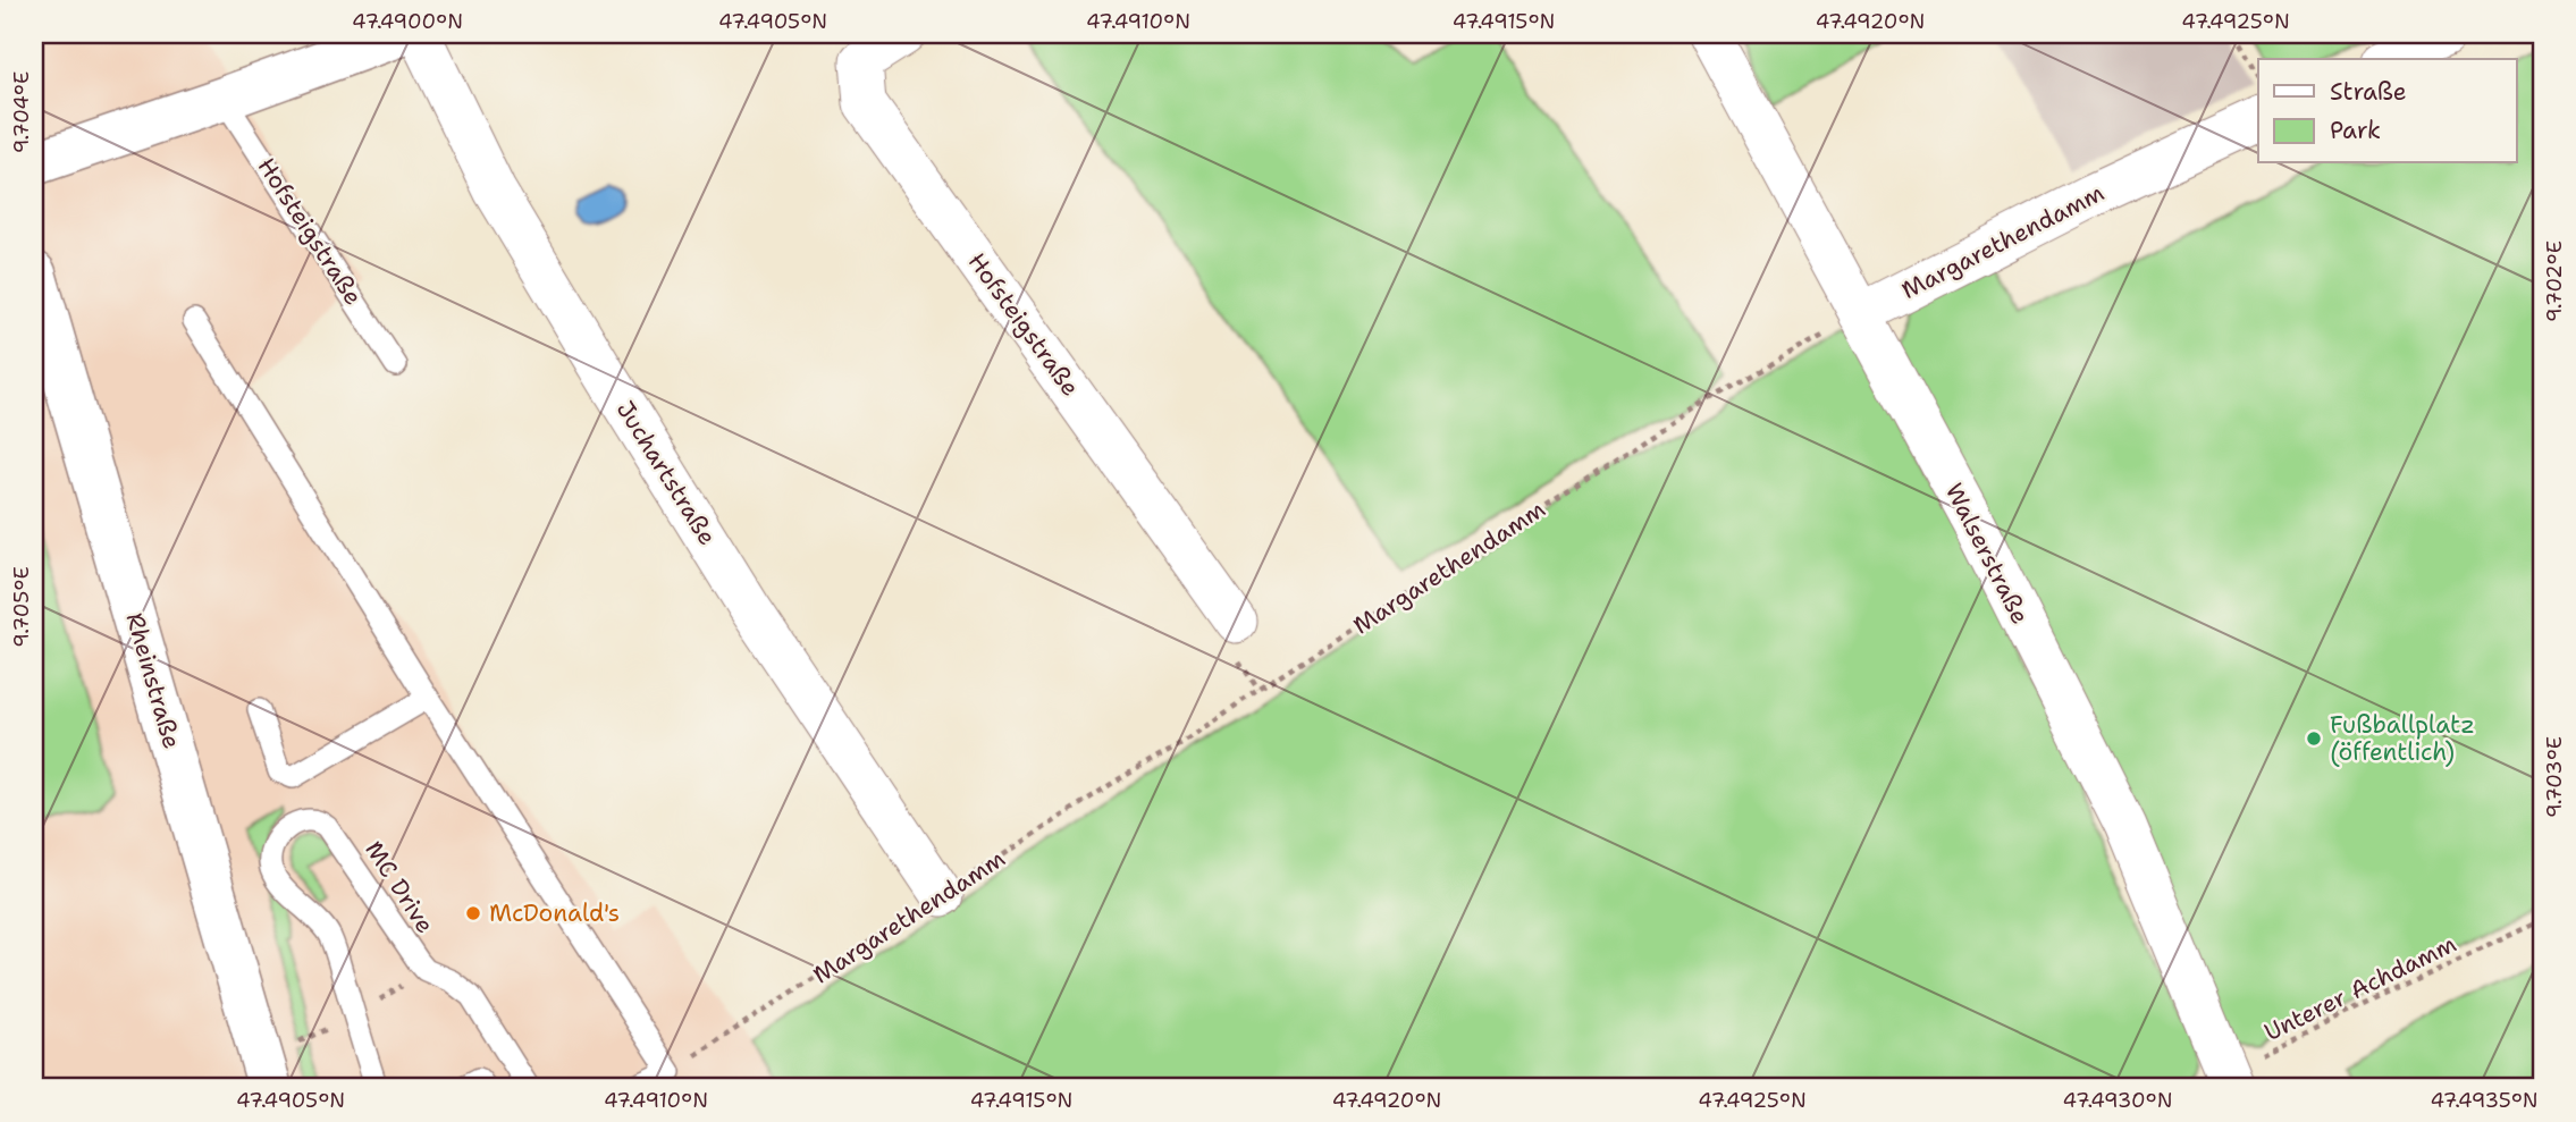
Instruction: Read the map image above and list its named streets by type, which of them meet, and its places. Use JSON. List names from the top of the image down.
{
  "streets": {
    "main road": ["Rheinstraße"],
    "street": [
      "Hofsteigstraße",
      "Margarethendamm",
      "Juchartstraße",
      "Walserstraße"
    ],
    "lane": ["MC Drive"],
    "path": ["Unterer Achdamm"]
  },
  "crossings": [
    ["Margarethendamm", "Juchartstraße"],
    ["Margarethendamm", "Walserstraße"],
    ["Walserstraße", "Unterer Achdamm"]
  ],
  "places": ["Fußballplatz (öffentlich)", "McDonald's"],
  "legend": ["Straße", "Park"],
  "coordinates": [
    "47.4900°N",
    "47.4905°N",
    "47.4910°N",
    "47.4915°N",
    "47.4920°N",
    "47.4925°N",
    "9.704°E",
    "9.702°E",
    "9.705°E",
    "9.703°E",
    "47.4930°N",
    "47.4935°N"
  ]
}
